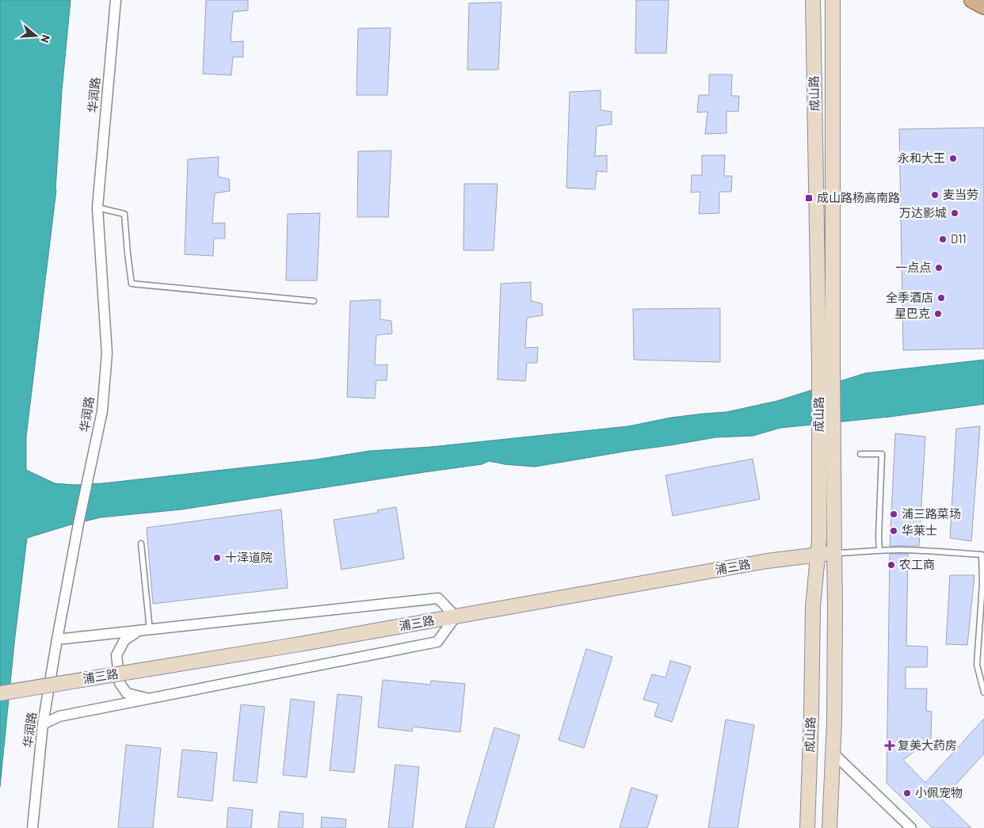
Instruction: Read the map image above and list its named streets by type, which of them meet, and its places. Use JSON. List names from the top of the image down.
{
  "streets": {
    "main road": ["成山路", "浦三路"],
    "street": ["华润路"]
  },
  "crossings": [
    ["成山路", "浦三路"]
  ],
  "places": {
    "other": [
      "永和大王",
      "麦当劳",
      "万达影城",
      "D11",
      "一点点",
      "全季酒店",
      "星巴克",
      "浦三路菜场",
      "华莱士",
      "十泽道院",
      "农工商",
      "小佩宠物"
    ],
    "transit": ["成山路杨高南路"],
    "health": ["复美大药房"]
  },
  "north": "right"
}
